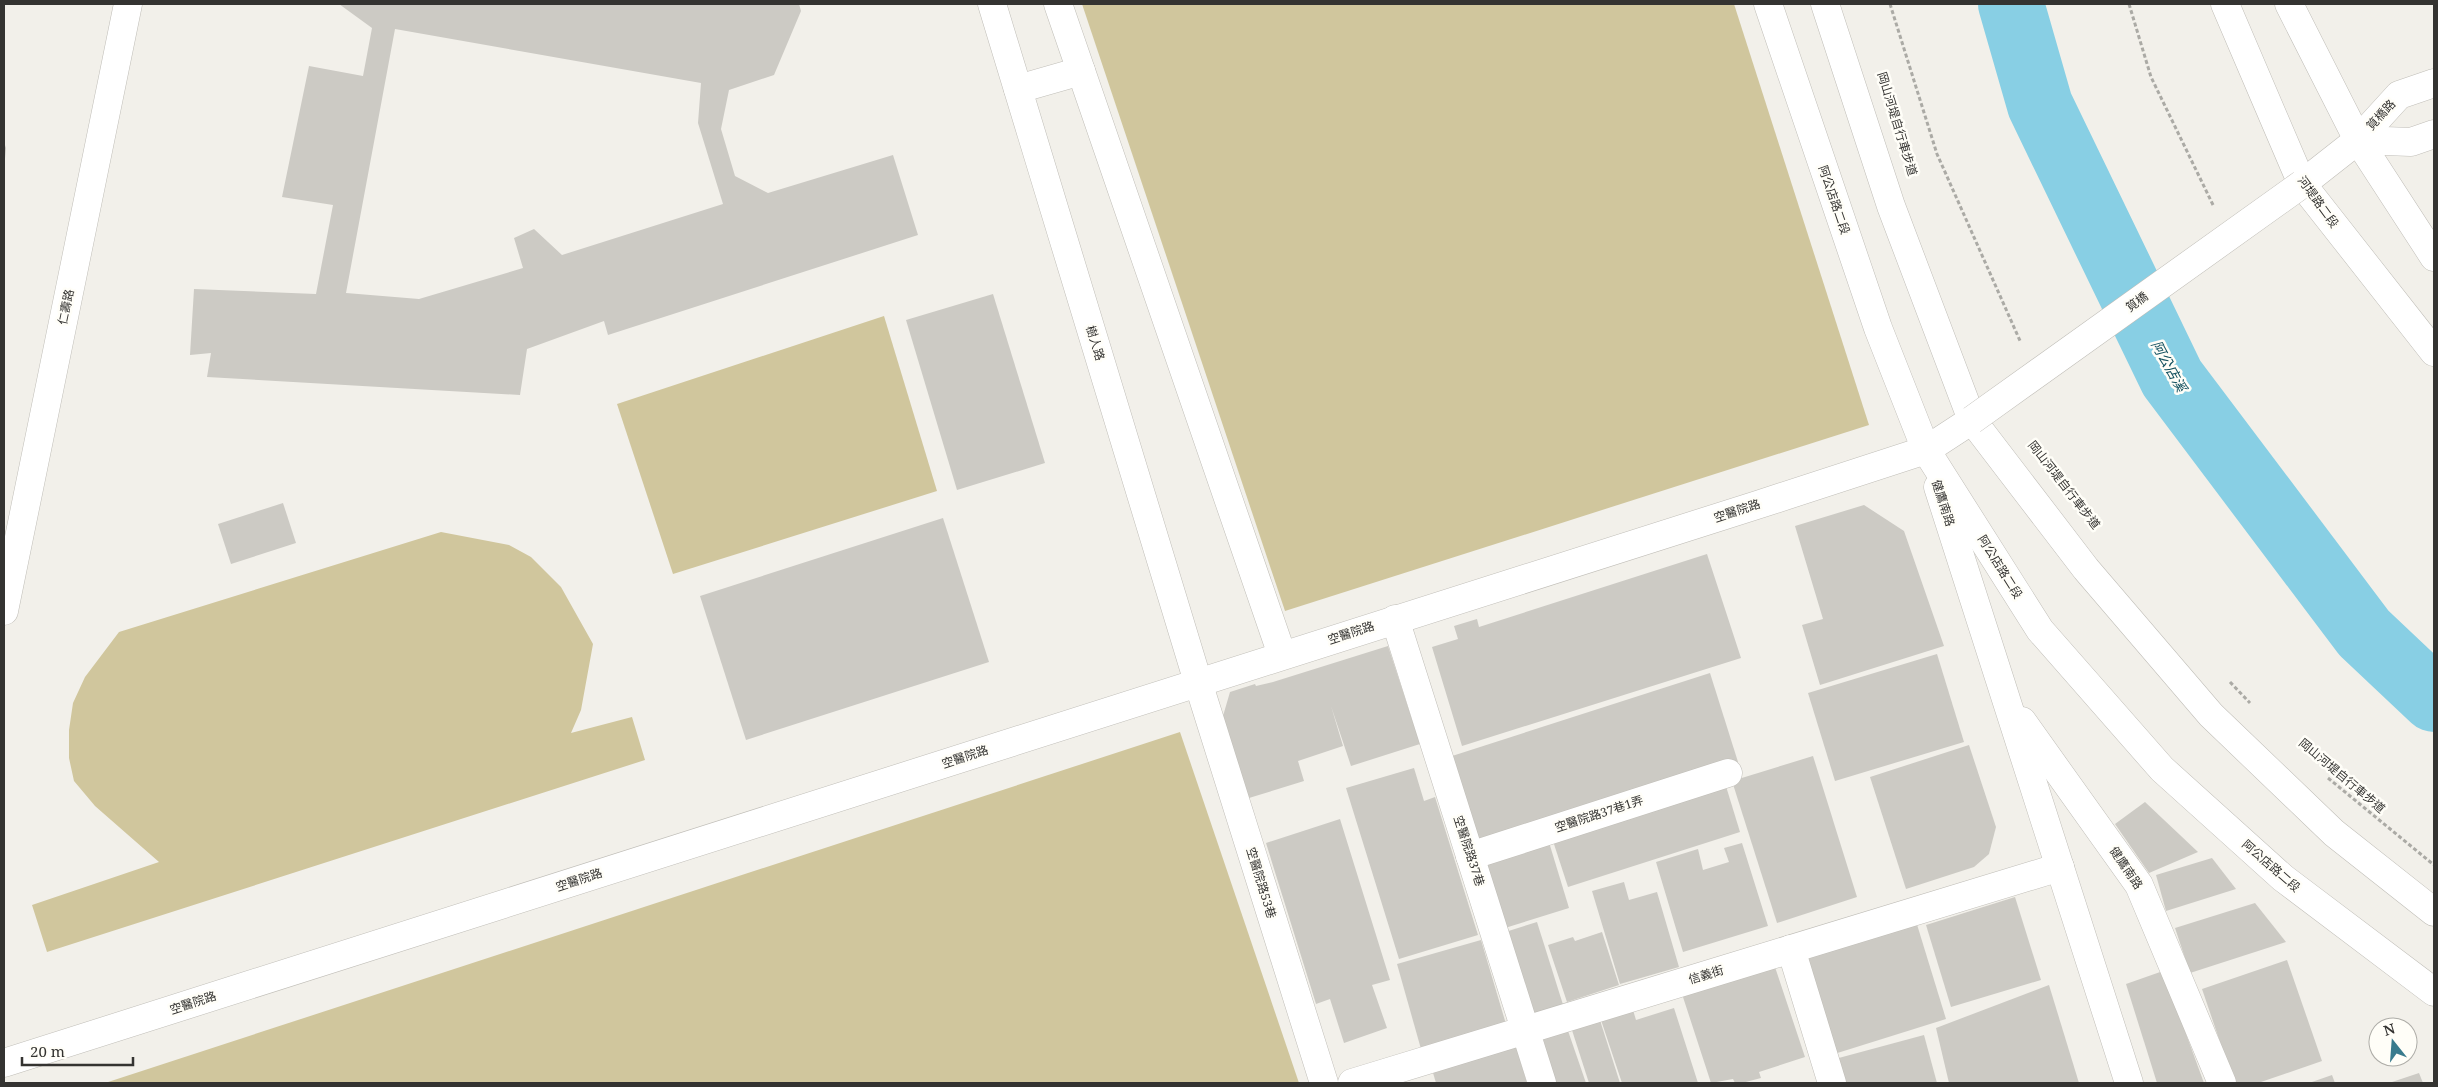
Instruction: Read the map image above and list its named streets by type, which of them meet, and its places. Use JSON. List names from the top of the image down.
{
  "streets": {
    "street": [
      "筧橋路",
      "阿公店路二段",
      "河堤路二段",
      "筧橋",
      "仁壽路",
      "樹人路",
      "健鷹南路",
      "空醫院路",
      "空醫院路37巷1弄",
      "空醫院路37巷",
      "空醫院路53巷",
      "信義街"
    ],
    "path": ["岡山河堤自行車步道"]
  },
  "crossings": [
    ["筧橋路", "河堤路二段"],
    ["筧橋路", "筧橋"],
    ["阿公店路二段", "筧橋"],
    ["阿公店路二段", "健鷹南路"],
    ["阿公店路二段", "空醫院路"],
    ["河堤路二段", "筧橋"],
    ["筧橋", "健鷹南路"],
    ["筧橋", "空醫院路"],
    ["樹人路", "空醫院路"],
    ["樹人路", "空醫院路53巷"],
    ["健鷹南路", "空醫院路"],
    ["健鷹南路", "信義街"],
    ["空醫院路", "空醫院路37巷"],
    ["空醫院路", "空醫院路53巷"],
    ["空醫院路37巷1弄", "空醫院路37巷"],
    ["空醫院路37巷", "信義街"]
  ],
  "water": ["阿公店溪"],
  "scale_bar": "20 m",
  "north": "top"
}
